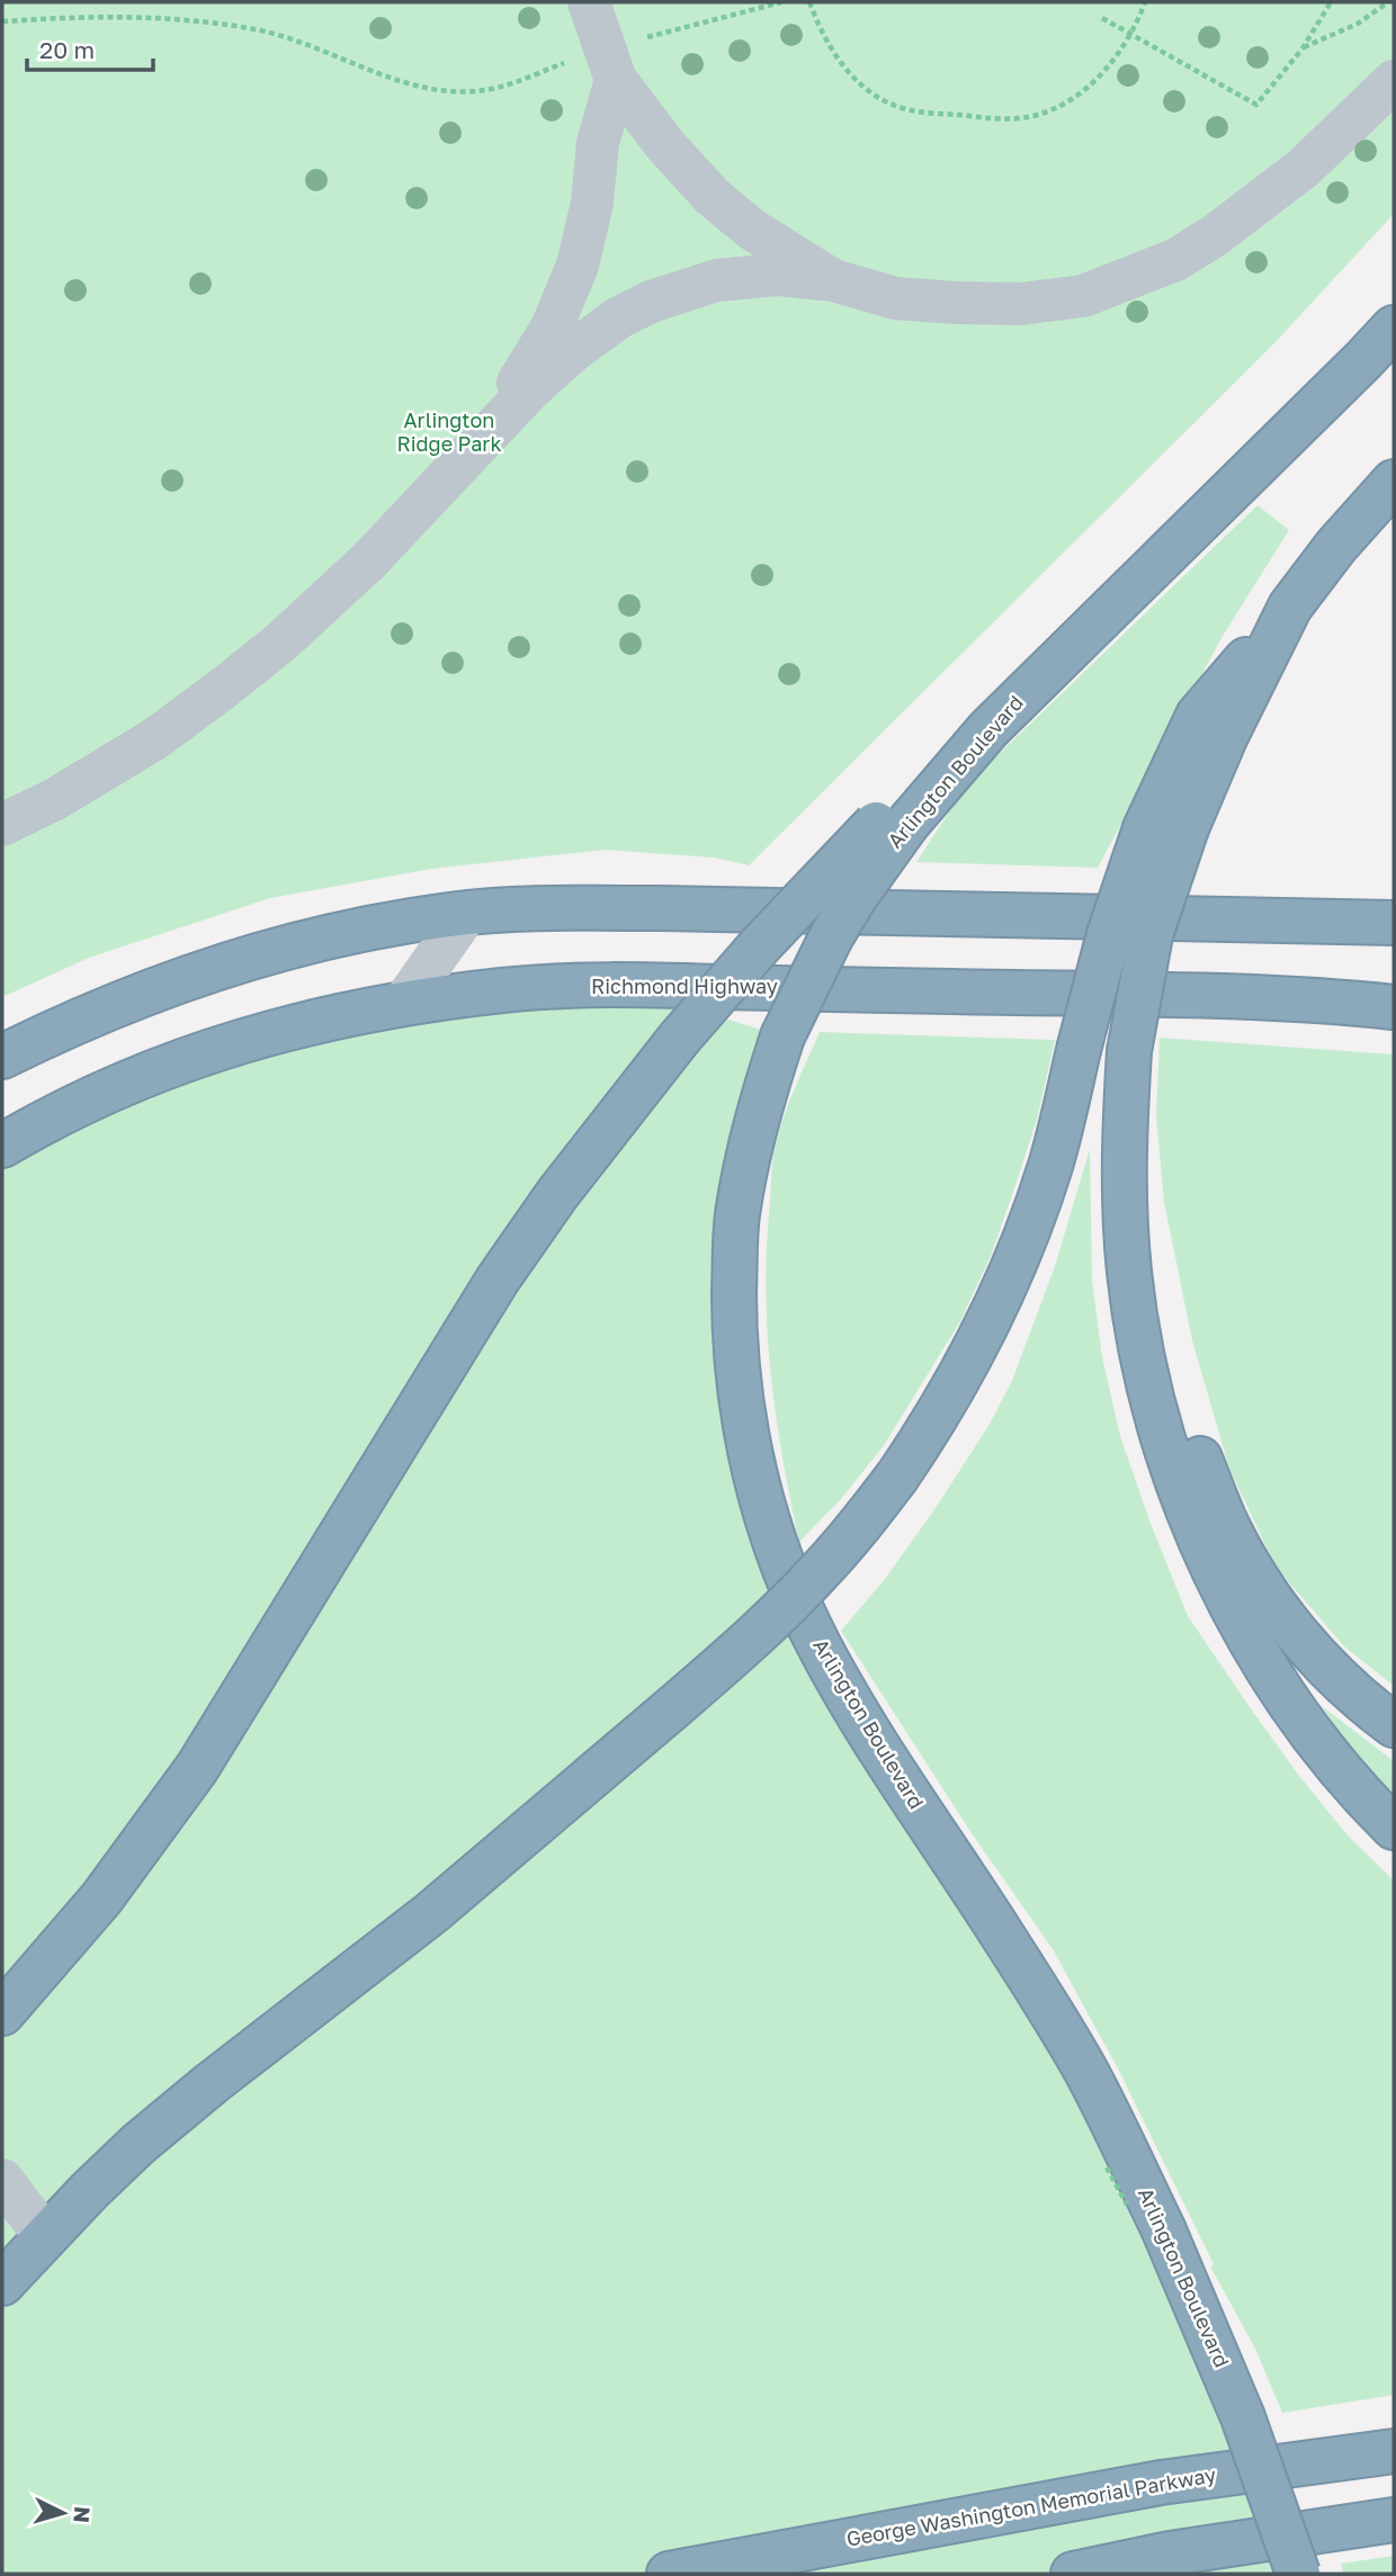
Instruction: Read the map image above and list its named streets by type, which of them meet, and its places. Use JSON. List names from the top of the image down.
{
  "streets": {
    "highway": ["Arlington Boulevard", "Richmond Highway", "George Washington Memorial Parkway"]
  },
  "parks": ["Arlington Ridge Park"],
  "scale_bar": "20 m",
  "north": "right"
}
